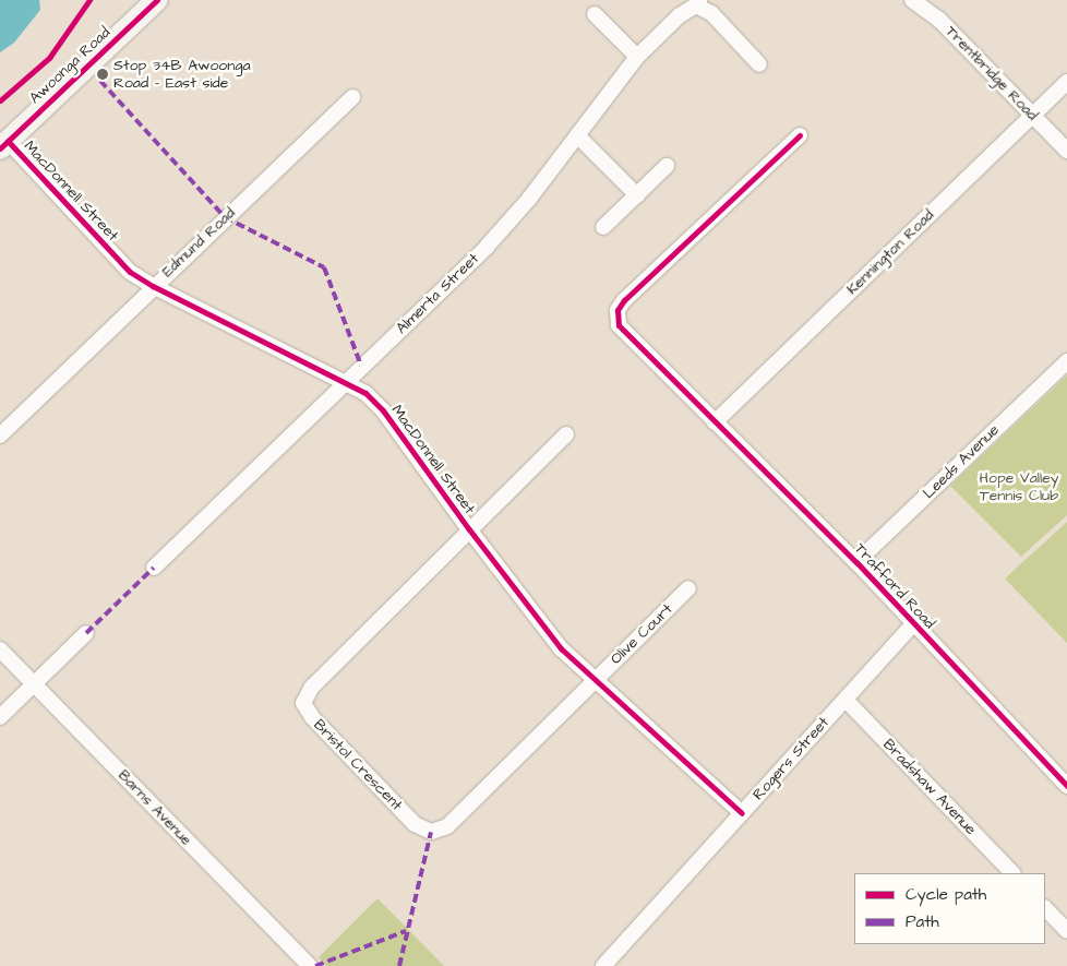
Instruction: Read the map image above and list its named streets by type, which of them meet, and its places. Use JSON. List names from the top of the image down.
{
  "streets": {
    "main road": ["Awoonga Road"],
    "street": [
      "Trentbridge Road",
      "MacDonnell Street",
      "Edmund Road",
      "Kennington Road",
      "Almerta Street",
      "Leeds Avenue",
      "Trafford Road",
      "Olive Court",
      "Rogers Street",
      "Bristol Crescent",
      "Bradshaw Avenue",
      "Barns Avenue"
    ]
  },
  "crossings": [
    ["Awoonga Road", "MacDonnell Street"],
    ["Trentbridge Road", "Kennington Road"],
    ["MacDonnell Street", "Edmund Road"],
    ["MacDonnell Street", "Almerta Street"],
    ["MacDonnell Street", "Olive Court"],
    ["MacDonnell Street", "Rogers Street"],
    ["MacDonnell Street", "Bristol Crescent"],
    ["Kennington Road", "Trafford Road"],
    ["Leeds Avenue", "Trafford Road"],
    ["Trafford Road", "Rogers Street"],
    ["Olive Court", "Bristol Crescent"],
    ["Rogers Street", "Bradshaw Avenue"]
  ],
  "parks": ["Hope Valley Tennis Club"],
  "places": ["Stop 34B Awoonga Road - East side"],
  "legend": ["Cycle path", "Path"]
}
